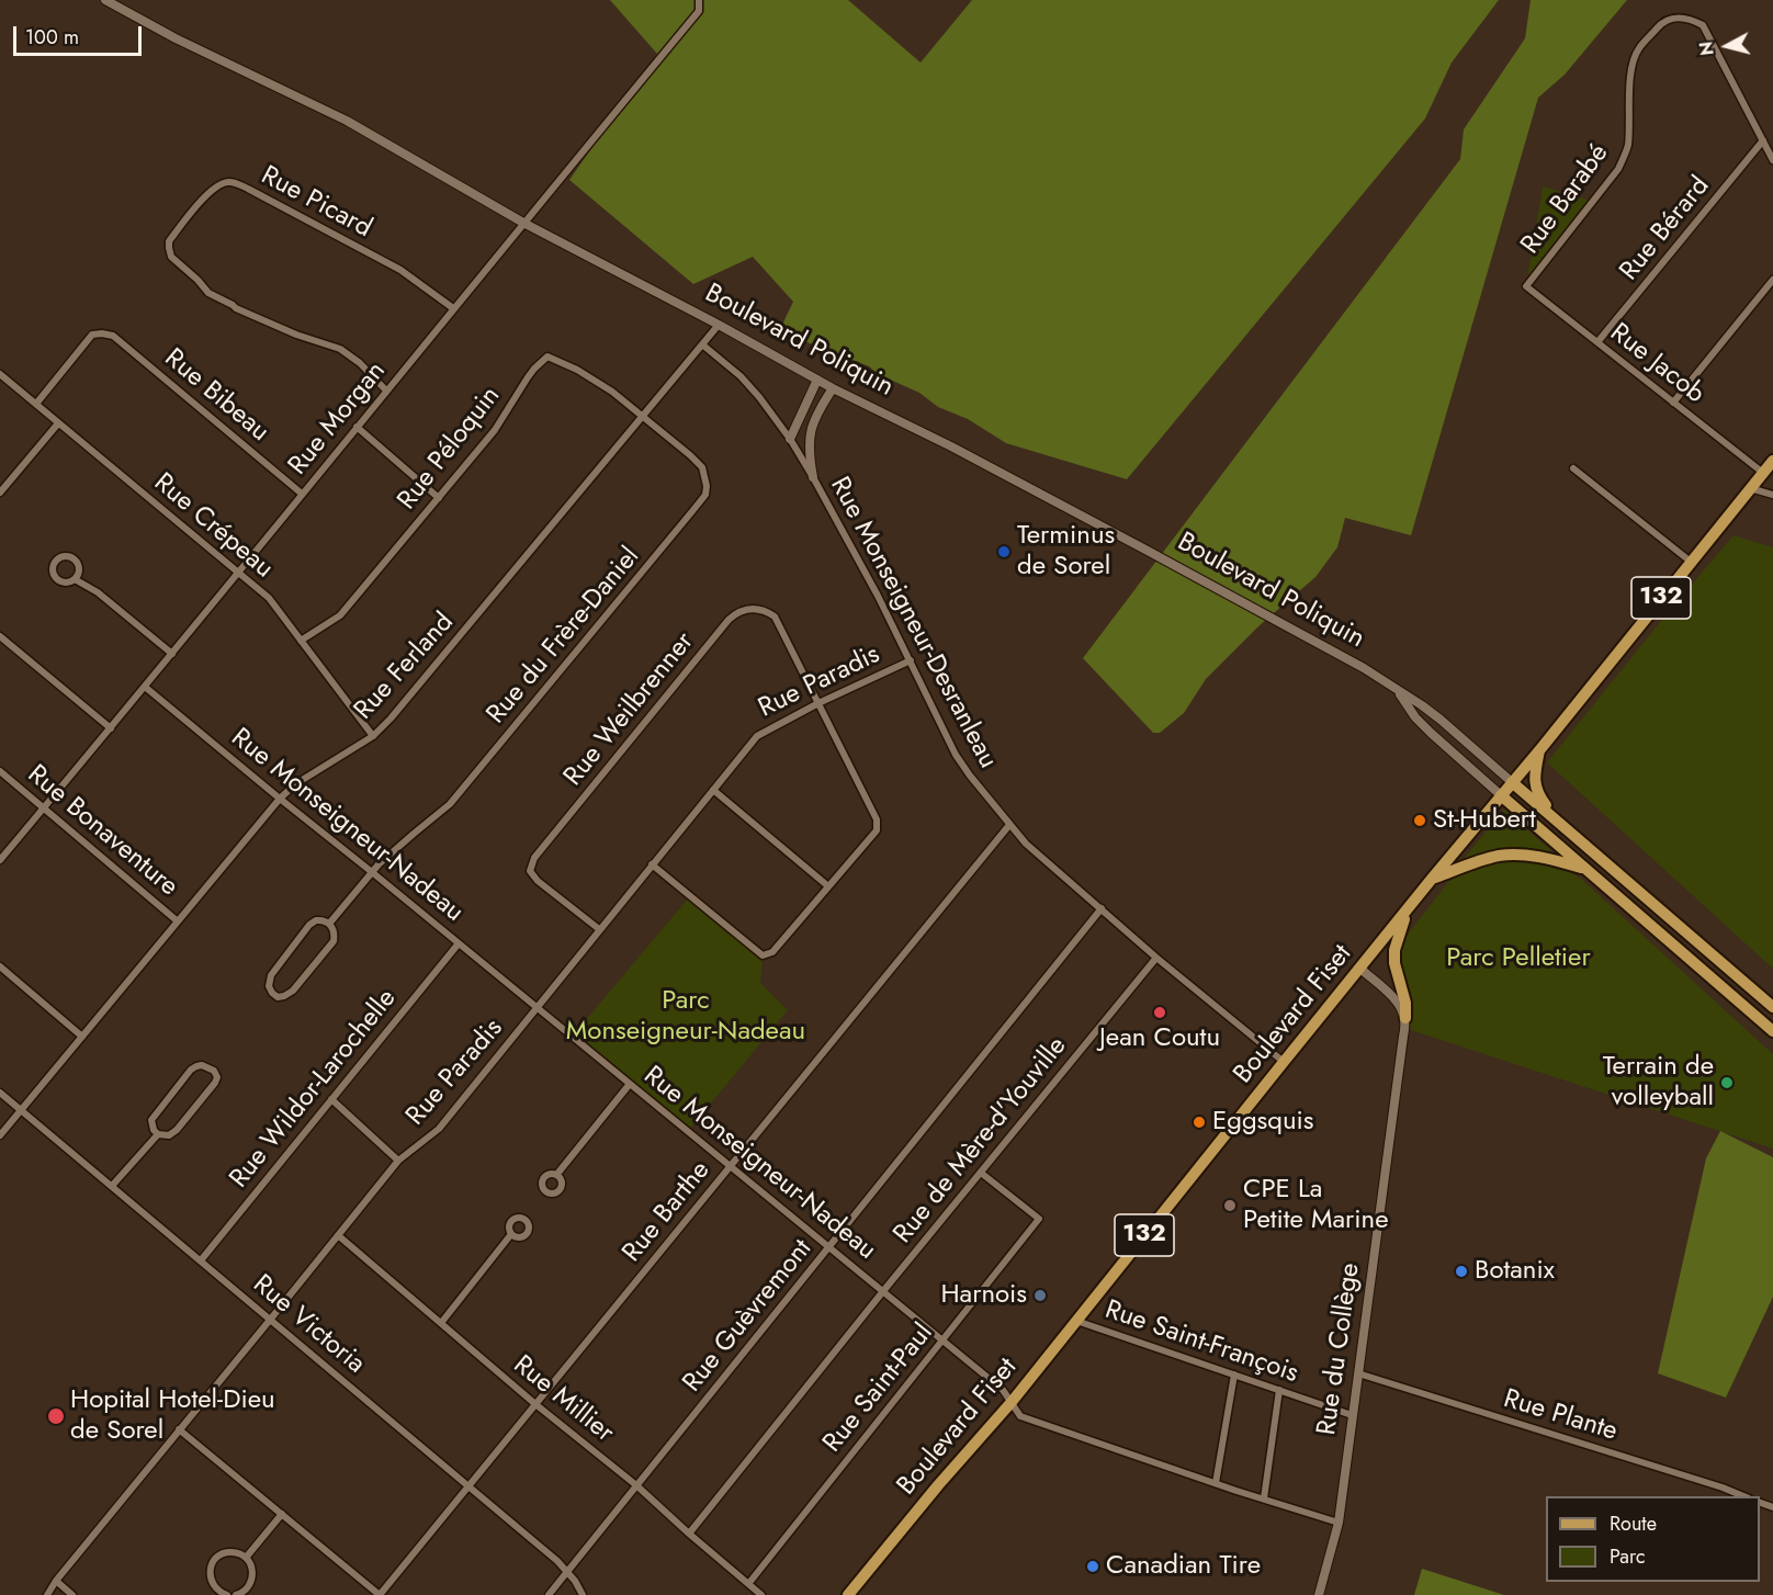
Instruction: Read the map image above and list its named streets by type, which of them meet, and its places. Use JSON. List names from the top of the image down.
{
  "streets": {
    "main road": ["Boulevard Poliquin", "132", "Boulevard Fiset"],
    "street": [
      "Rue Barabé",
      "Rue Picard",
      "Rue Bérard",
      "Rue Jacob",
      "Rue Bibeau",
      "Rue Morgan",
      "Rue Péloquin",
      "Rue Crépeau",
      "Rue Monseigneur-Desranleau",
      "Rue du Frère-Daniel",
      "Rue Ferland",
      "Rue Paradis",
      "Rue Weilbrenner",
      "Rue Monseigneur-Nadeau",
      "Rue Bonaventure",
      "Rue Wildor-Larochelle",
      "Rue de Mère-d'Youville",
      "Rue Barthe",
      "Rue Guèvremont",
      "Rue Victoria",
      "Rue Saint-François",
      "Rue du Collège",
      "Rue Saint-Paul",
      "Rue Millier",
      "Rue Plante"
    ]
  },
  "crossings": [
    ["Rue Barabé", "Rue Bérard"],
    ["Rue Barabé", "Rue Jacob"],
    ["Rue Picard", "Rue Morgan"],
    ["Rue Bérard", "Rue Jacob"],
    ["Boulevard Poliquin", "Rue Morgan"],
    ["Boulevard Poliquin", "Rue Ferland"],
    ["Boulevard Poliquin", "Boulevard Fiset"],
    ["Rue Jacob", "Boulevard Fiset"],
    ["Rue Bibeau", "Rue Morgan"],
    ["Rue Bibeau", "Rue Crépeau"],
    ["Rue Morgan", "Rue Crépeau"],
    ["Rue Morgan", "Rue Monseigneur-Nadeau"],
    ["Rue Morgan", "Rue Bonaventure"],
    ["Rue Péloquin", "Rue Crépeau"],
    ["Rue Péloquin", "Rue du Frère-Daniel"],
    ["Rue Péloquin", "Rue Ferland"],
    ["Rue Crépeau", "Rue Ferland"],
    ["Rue Monseigneur-Desranleau", "Rue Ferland"],
    ["Rue Monseigneur-Desranleau", "Rue Paradis"],
    ["Rue Monseigneur-Desranleau", "Boulevard Fiset"],
    ["Rue Monseigneur-Desranleau", "Rue de Mère-d'Youville"],
    ["Rue Monseigneur-Desranleau", "Rue Barthe"],
    ["Rue Monseigneur-Desranleau", "Rue Guèvremont"],
    ["Rue du Frère-Daniel", "Rue Ferland"],
    ["Rue du Frère-Daniel", "Rue Monseigneur-Nadeau"],
    ["Rue Ferland", "Rue Monseigneur-Nadeau"],
    ["Rue Ferland", "Rue Bonaventure"],
    ["Rue Ferland", "Rue Victoria"],
    ["Rue Paradis", "Rue Weilbrenner"],
    ["Rue Paradis", "Rue Monseigneur-Nadeau"],
    ["Rue Paradis", "Rue Victoria"],
    ["Rue Paradis", "Rue Millier"],
    ["Rue Monseigneur-Nadeau", "Boulevard Fiset"],
    ["Rue Monseigneur-Nadeau", "Rue Wildor-Larochelle"],
    ["Rue Monseigneur-Nadeau", "Rue de Mère-d'Youville"],
    ["Rue Monseigneur-Nadeau", "Rue Barthe"],
    ["Rue Monseigneur-Nadeau", "Rue Guèvremont"],
    ["Rue Monseigneur-Nadeau", "Rue du Collège"],
    ["Rue Monseigneur-Nadeau", "Rue Saint-Paul"],
    ["Boulevard Fiset", "Rue Saint-François"],
    ["Rue Wildor-Larochelle", "Rue Victoria"],
    ["Rue de Mère-d'Youville", "Rue Saint-Paul"],
    ["Rue de Mère-d'Youville", "Rue Millier"],
    ["Rue Barthe", "Rue Victoria"],
    ["Rue Barthe", "Rue Millier"],
    ["Rue Guèvremont", "Rue Victoria"],
    ["Rue Guèvremont", "Rue Millier"],
    ["Rue Saint-François", "Rue du Collège"],
    ["Rue du Collège", "Rue Plante"],
    ["Rue Saint-Paul", "Rue Millier"]
  ],
  "parks": ["Parc Pelletier", "Parc Monseigneur-Nadeau"],
  "places": [
    "Terminus de Sorel",
    "St-Hubert",
    "Jean Coutu",
    "Terrain de volleyball",
    "Eggsquis",
    "CPE La Petite Marine",
    "Botanix",
    "Harnois",
    "Hopital Hotel-Dieu de Sorel",
    "Canadian Tire"
  ],
  "legend": ["Route", "Parc"],
  "scale_bar": "100 m",
  "north": "left"
}
